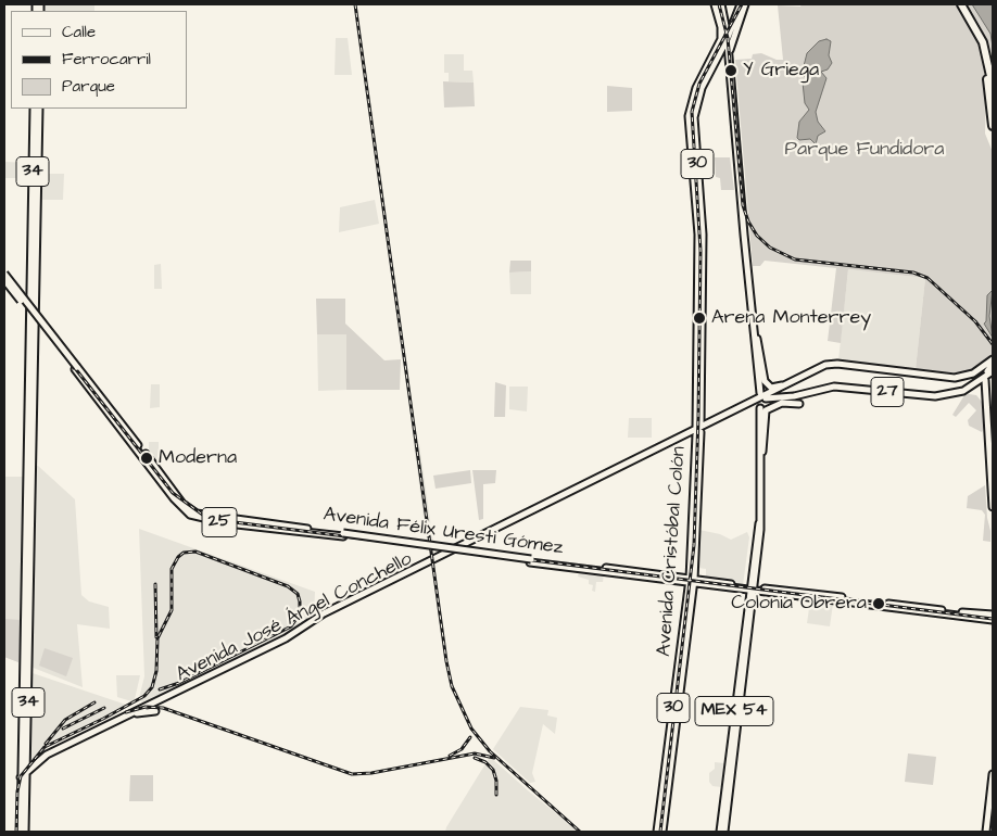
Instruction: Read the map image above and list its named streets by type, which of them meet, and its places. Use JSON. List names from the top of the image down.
{
  "streets": {
    "main road": [
      "30",
      "34",
      "27",
      "25",
      "Avenida Félix Uresti Gómez",
      "Avenida Cristóbal Colón",
      "Avenida José Ángel Conchello",
      "MEX 54"
    ]
  },
  "crossings": [
    ["34", "Avenida José Ángel Conchello"],
    ["27", "Avenida José Ángel Conchello"],
    ["Avenida Félix Uresti Gómez", "Avenida Cristóbal Colón"],
    ["Avenida Félix Uresti Gómez", "MEX 54"],
    ["Avenida Cristóbal Colón", "Avenida José Ángel Conchello"]
  ],
  "parks": ["Parque Fundidora"],
  "places": [
    "Y Griega",
    "Arena Monterrey",
    "Moderna",
    "Colonia Obrera"
  ],
  "legend": ["Calle", "Ferrocarril", "Parque"]
}
